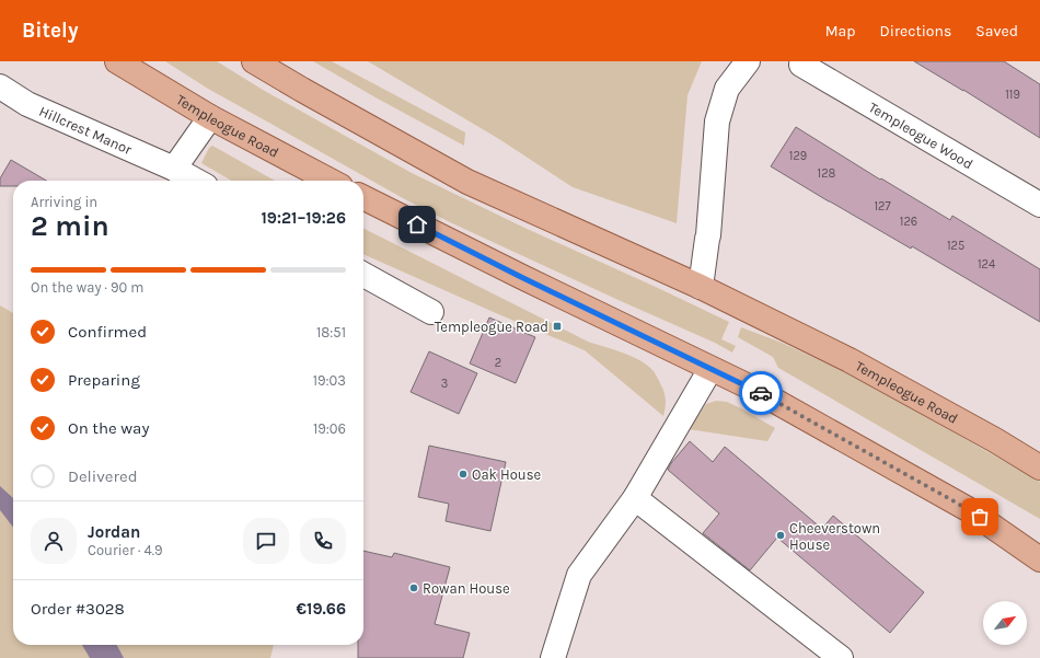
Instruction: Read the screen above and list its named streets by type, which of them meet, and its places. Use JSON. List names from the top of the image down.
{
  "streets": {
    "main road": ["Templeogue Road"],
    "street": ["Hillcrest Manor", "Templeogue Wood"]
  },
  "places": {
    "transit": ["Templeogue Road"],
    "other": ["Oak House", "Cheeverstown House", "Rowan House"]
  },
  "house_numbers": [
    "119",
    "129",
    "128",
    "127",
    "126",
    "125",
    "124",
    "2",
    "3"
  ],
  "north": "top right",
  "page": {
    "header": "Bitely",
    "nav": ["Map", "Directions", "Saved"],
    "heading": ["2 min", "Arriving in", "19:21–19:26"],
    "panel": [
      "Jordan",
      "Courier · 4.9",
      "Order #3028",
      "€19.66"
    ],
    "bar": "On the way · 90 m",
    "list": [
      ["Confirmed", "18:51"],
      ["Preparing", "19:03"],
      ["On the way", "19:06"],
      "Delivered"
    ]
  }
}
